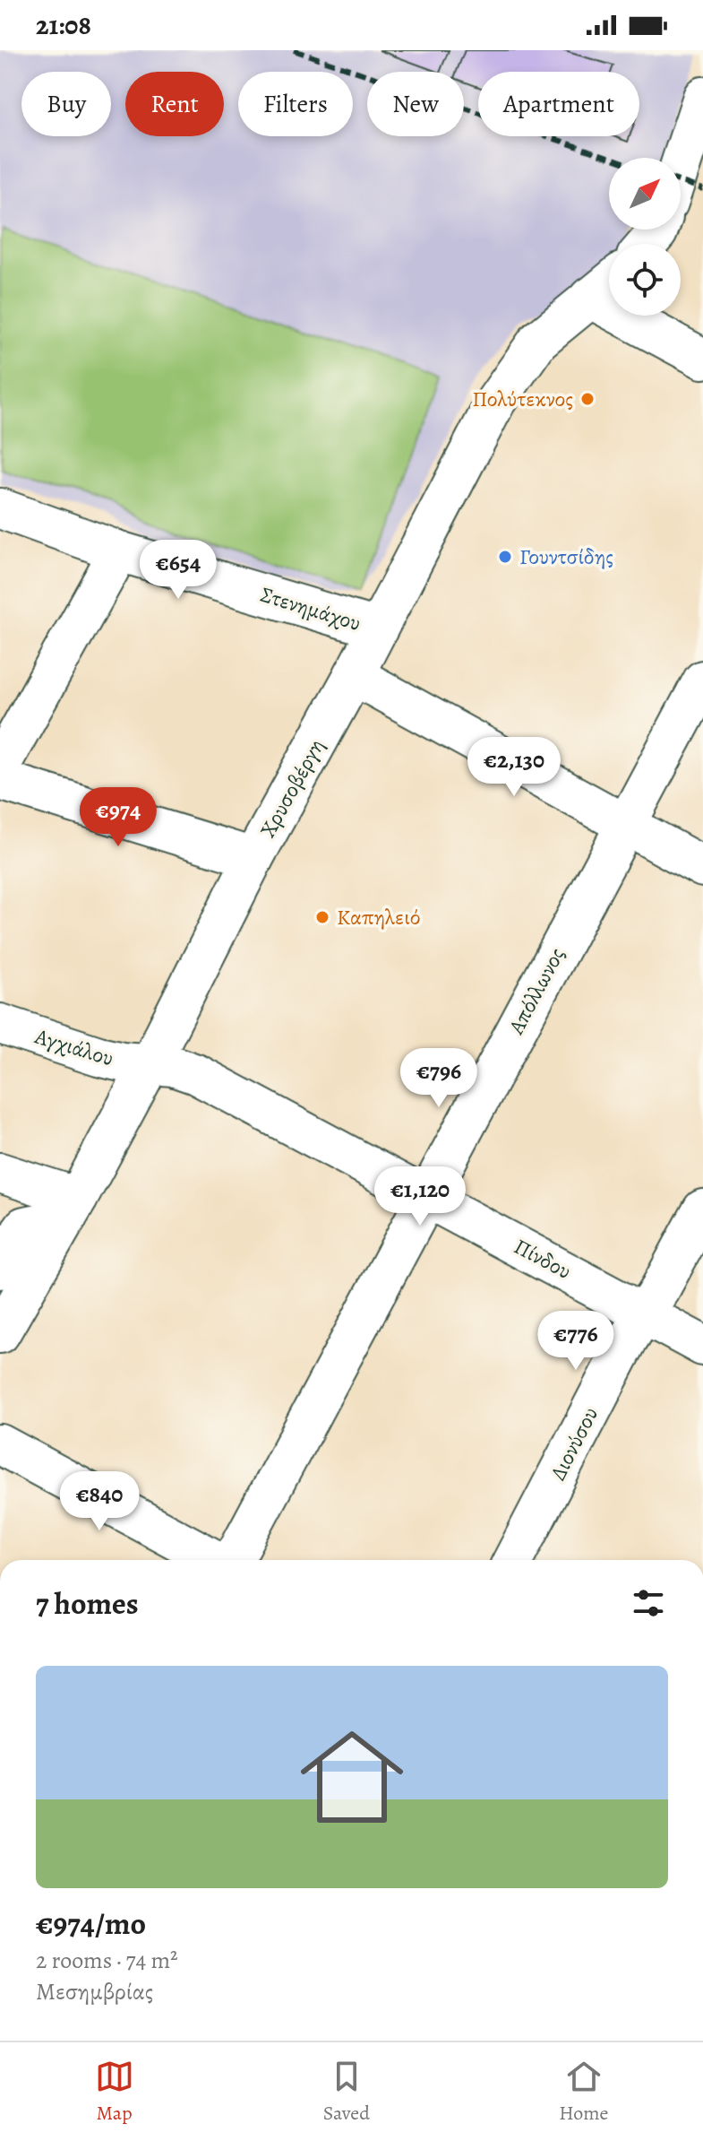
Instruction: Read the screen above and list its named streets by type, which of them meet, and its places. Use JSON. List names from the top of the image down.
{
  "streets": {
    "street": [
      "Στενημάχου",
      "Χρυσοβέργη",
      "Απόλλωνος",
      "Αγχιάλου",
      "Πίνδου",
      "Διονύσου"
    ]
  },
  "crossings": [
    ["Στενημάχου", "Χρυσοβέργη"],
    ["Χρυσοβέργη", "Αγχιάλου"],
    ["Χρυσοβέργη", "Πίνδου"],
    ["Απόλλωνος", "Πίνδου"],
    ["Αγχιάλου", "Πίνδου"],
    ["Πίνδου", "Διονύσου"]
  ],
  "places": ["Πολύτεκνος", "Γουντσίδης", "Καπηλειό"],
  "north": "top right",
  "page": {
    "status": "21:08",
    "chip": [
      "Buy",
      "Rent",
      "Filters",
      "New",
      "Apartment"
    ],
    "price": [
      "€654",
      "€2,130",
      "€974",
      "€796",
      "€1,120",
      "€776",
      "€840"
    ],
    "heading": "7 homes",
    "list": [
      {
        "name": "€974/mo",
        "note": "2 rooms · 74 m² · Μεσημβρίας"
      }
    ],
    "tabs": ["Map", "Saved", "Home"]
  }
}
